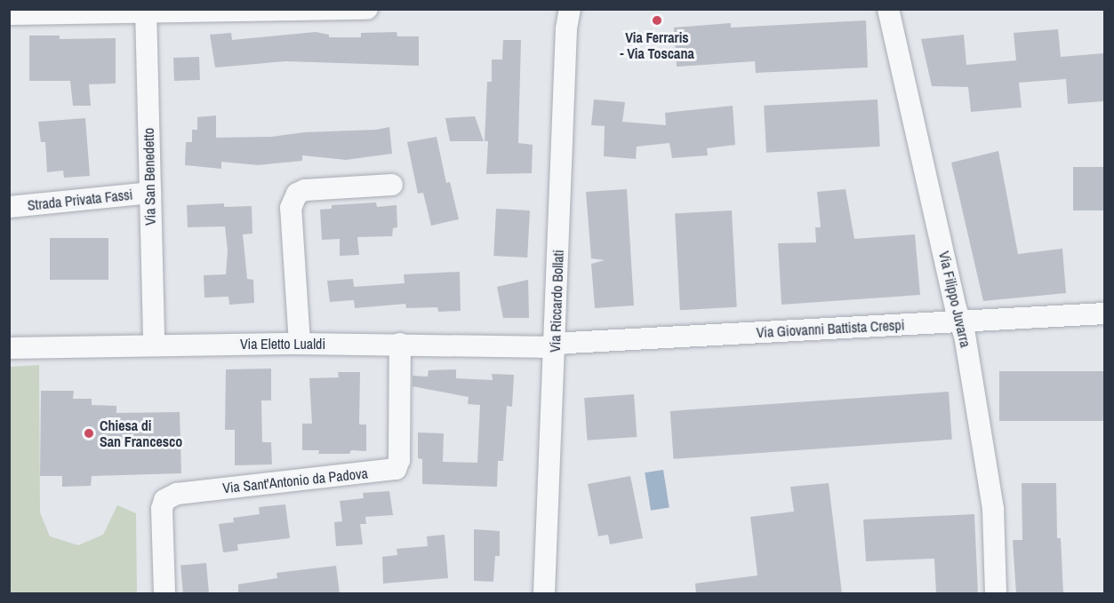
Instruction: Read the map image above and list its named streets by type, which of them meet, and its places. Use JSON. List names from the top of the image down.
{
  "streets": {
    "street": [
      "Via San Benedetto",
      "Strada Privata Fassi",
      "Via Filippo Juvarra",
      "Via Riccardo Bollati",
      "Via Giovanni Battista Crespi",
      "Via Eletto Lualdi",
      "Via Sant'Antonio da Padova"
    ]
  },
  "crossings": [
    ["Via San Benedetto", "Strada Privata Fassi"],
    ["Via San Benedetto", "Via Eletto Lualdi"],
    ["Via Filippo Juvarra", "Via Giovanni Battista Crespi"],
    ["Via Riccardo Bollati", "Via Giovanni Battista Crespi"],
    ["Via Riccardo Bollati", "Via Eletto Lualdi"],
    ["Via Giovanni Battista Crespi", "Via Eletto Lualdi"],
    ["Via Eletto Lualdi", "Via Sant'Antonio da Padova"]
  ],
  "places": ["Via Ferraris - Via Toscana", "Chiesa di San Francesco"]
}
